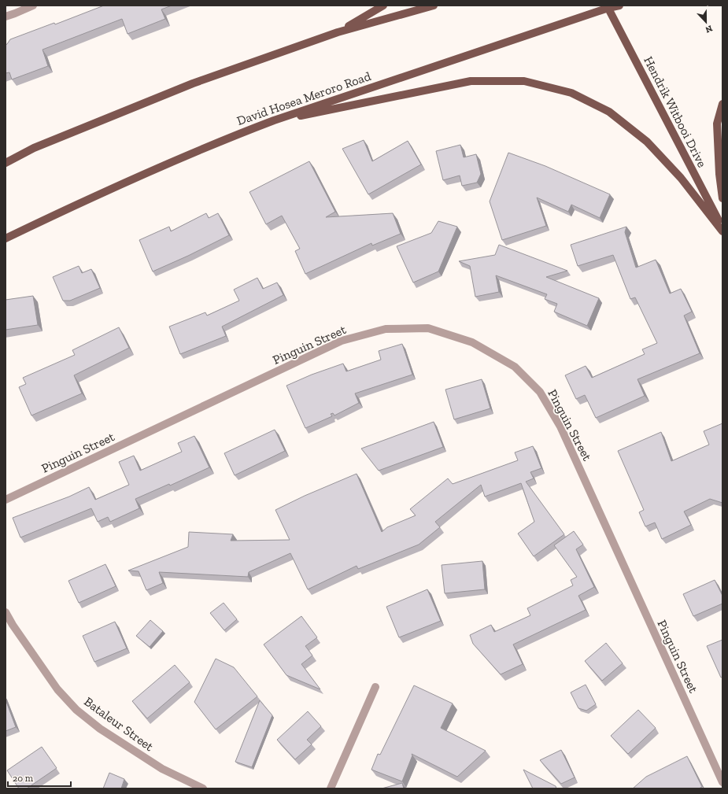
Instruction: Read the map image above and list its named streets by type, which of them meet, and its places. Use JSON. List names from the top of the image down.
{
  "streets": {
    "main road": ["David Hosea Meroro Road", "Hendrik Witbooi Drive"],
    "street": ["Pinguin Street", "Bataleur Street"]
  },
  "crossings": [
    ["David Hosea Meroro Road", "Hendrik Witbooi Drive"]
  ],
  "scale_bar": "20 m",
  "north": "bottom"
}
